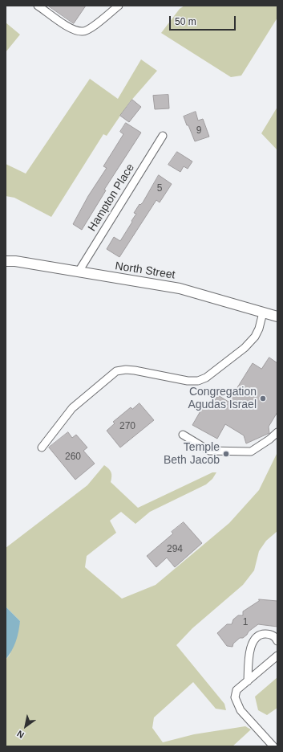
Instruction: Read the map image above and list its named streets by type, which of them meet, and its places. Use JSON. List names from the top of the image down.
{
  "streets": {
    "street": ["Hampton Place", "North Street"]
  },
  "crossings": [
    ["Hampton Place", "North Street"]
  ],
  "places": ["Congregation Agudas Israel", "Temple Beth Jacob"],
  "house_numbers": [
    "9",
    "5",
    "270",
    "260",
    "294",
    "1"
  ],
  "scale_bar": "50 m",
  "north": "bottom left"
}
